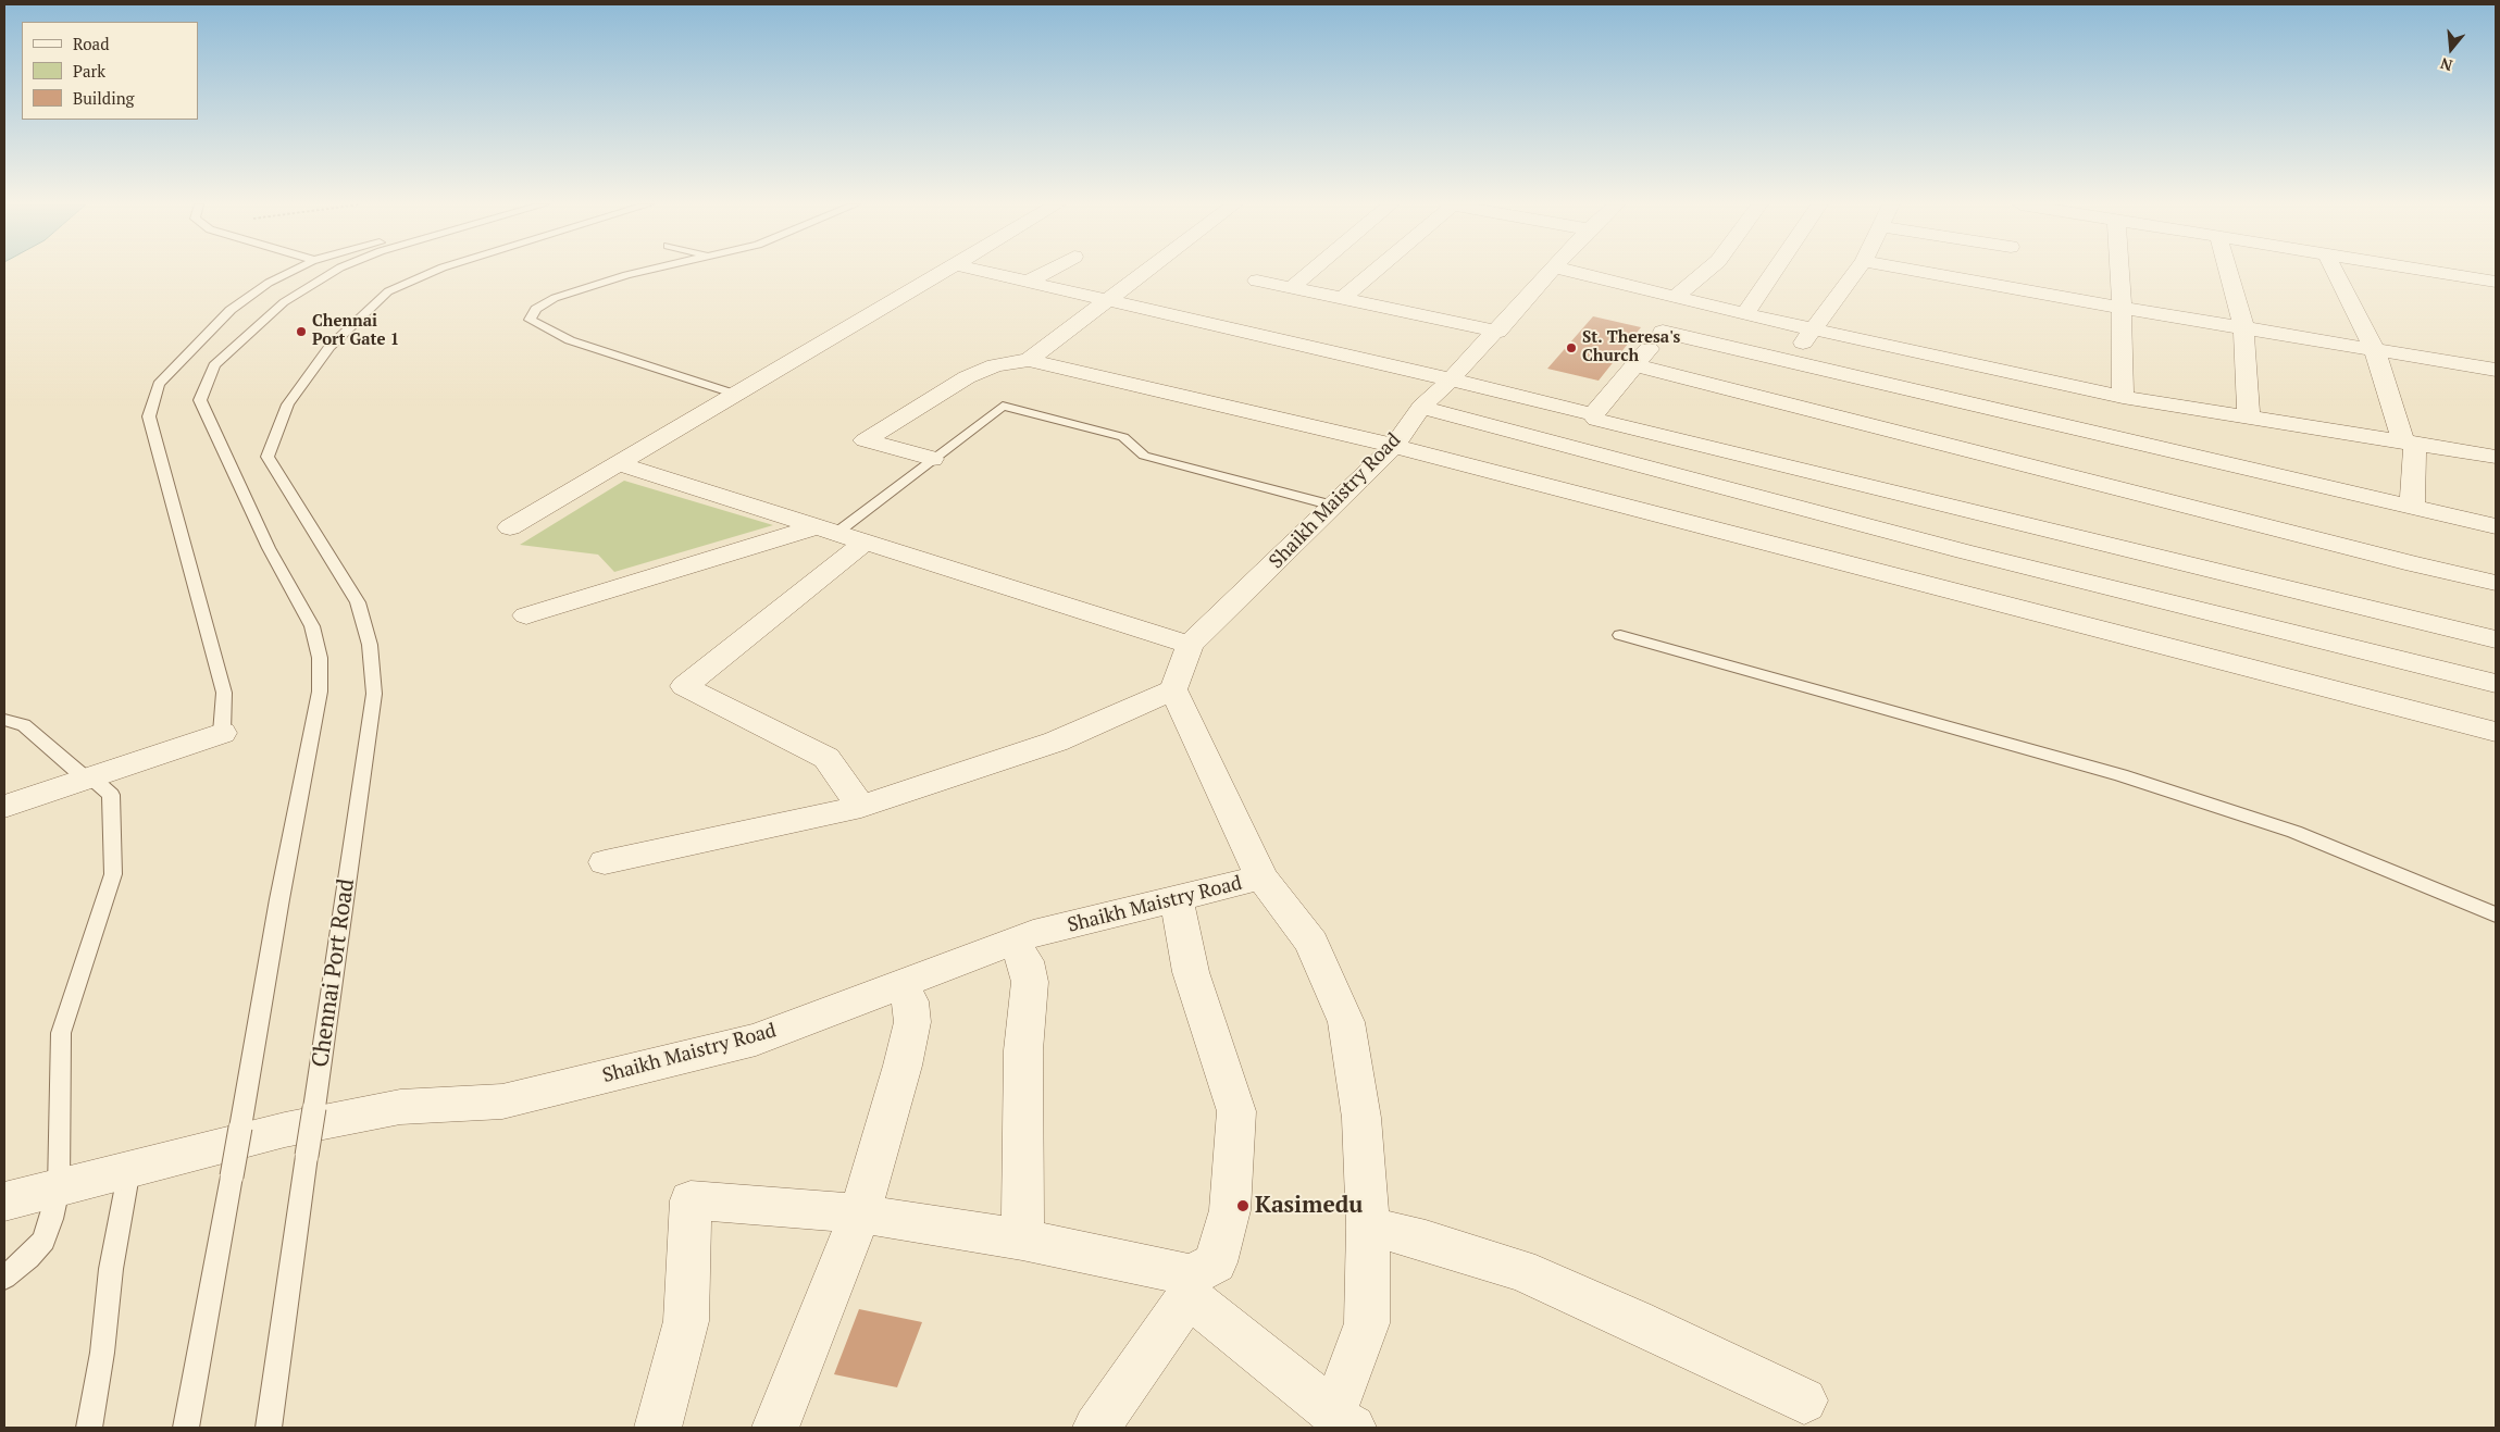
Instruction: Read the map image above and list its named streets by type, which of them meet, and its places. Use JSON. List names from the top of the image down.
{
  "streets": {
    "street": ["Shaikh Maistry Road"],
    "lane": ["Chennai Port Road"]
  },
  "places": ["Chennai Port Gate 1", "St. Theresa's Church", "Kasimedu"],
  "legend": ["Road", "Park", "Building"],
  "north": "bottom"
}
